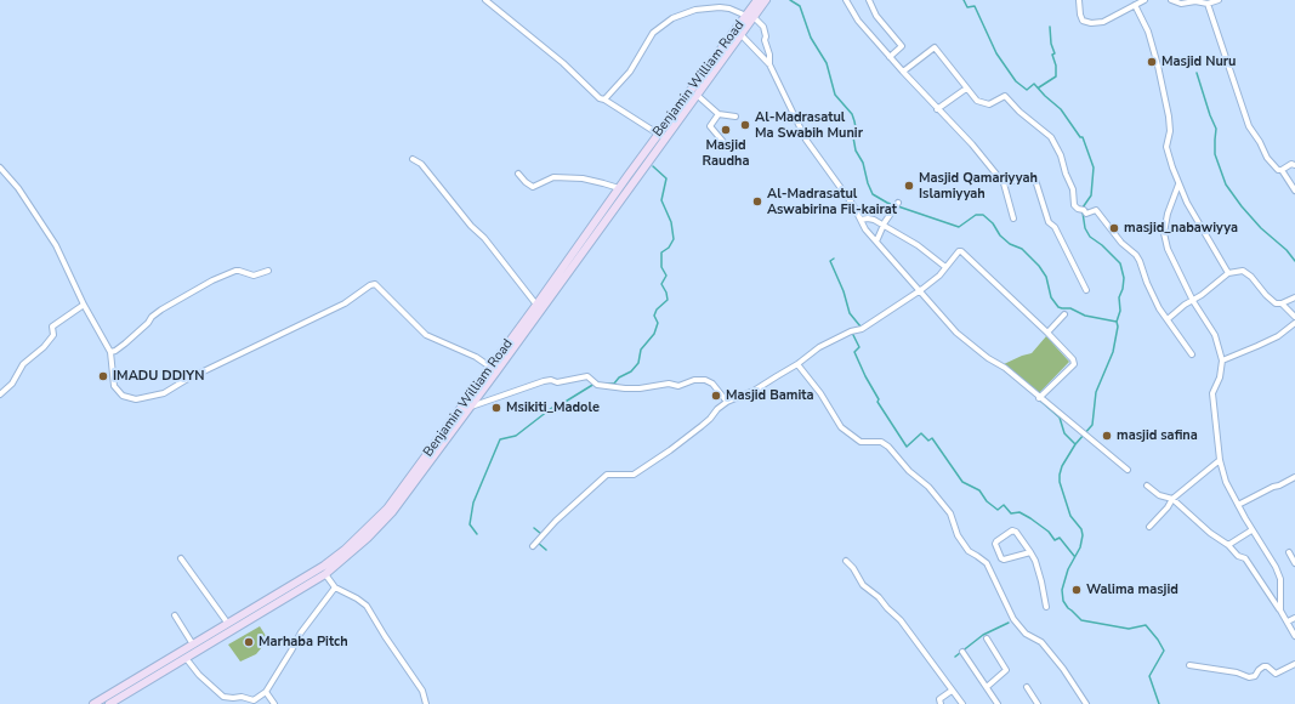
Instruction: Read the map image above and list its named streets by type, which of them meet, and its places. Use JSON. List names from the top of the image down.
{
  "streets": {
    "main road": ["Benjamin William Road"]
  },
  "places": [
    "Masjid Nuru",
    "Al-Madrasatul Ma Swabih Munir",
    "Masjid Raudha",
    "Masjid Qamariyyah Islamiyyah",
    "Al-Madrasatul Aswabirina Fil-kairat",
    "masjid_nabawiyya",
    "IMADU DDIYN",
    "Masjid Bamita",
    "Msikiti_Madole",
    "masjid safina",
    "Walima masjid",
    "Marhaba Pitch"
  ]
}
